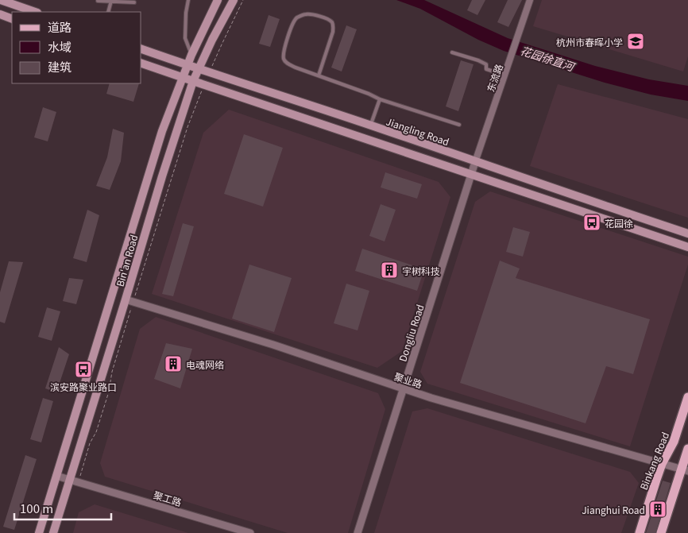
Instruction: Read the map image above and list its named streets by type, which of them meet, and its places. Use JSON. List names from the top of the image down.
{
  "streets": {
    "main road": ["Jiangling Road", "Bin'an Road", "Binkang Road"],
    "street": [
      "东流路",
      "Dongliu Road",
      "聚业路",
      "聚工路"
    ]
  },
  "crossings": [
    ["东流路", "Jiangling Road"],
    ["东流路", "Dongliu Road"],
    ["Jiangling Road", "Bin'an Road"],
    ["Jiangling Road", "Dongliu Road"],
    ["Bin'an Road", "聚业路"],
    ["Bin'an Road", "聚工路"],
    ["Dongliu Road", "聚业路"],
    ["聚业路", "Binkang Road"]
  ],
  "water": ["花园徐直河"],
  "places": {
    "school or university": ["杭州市春晖小学"],
    "bus stop": ["花园徐", "滨安路聚业路口"],
    "building": ["宇树科技", "电魂网络", "Jianghui Road"]
  },
  "legend": ["道路", "水域", "建筑"],
  "scale_bar": "100 m"
}
